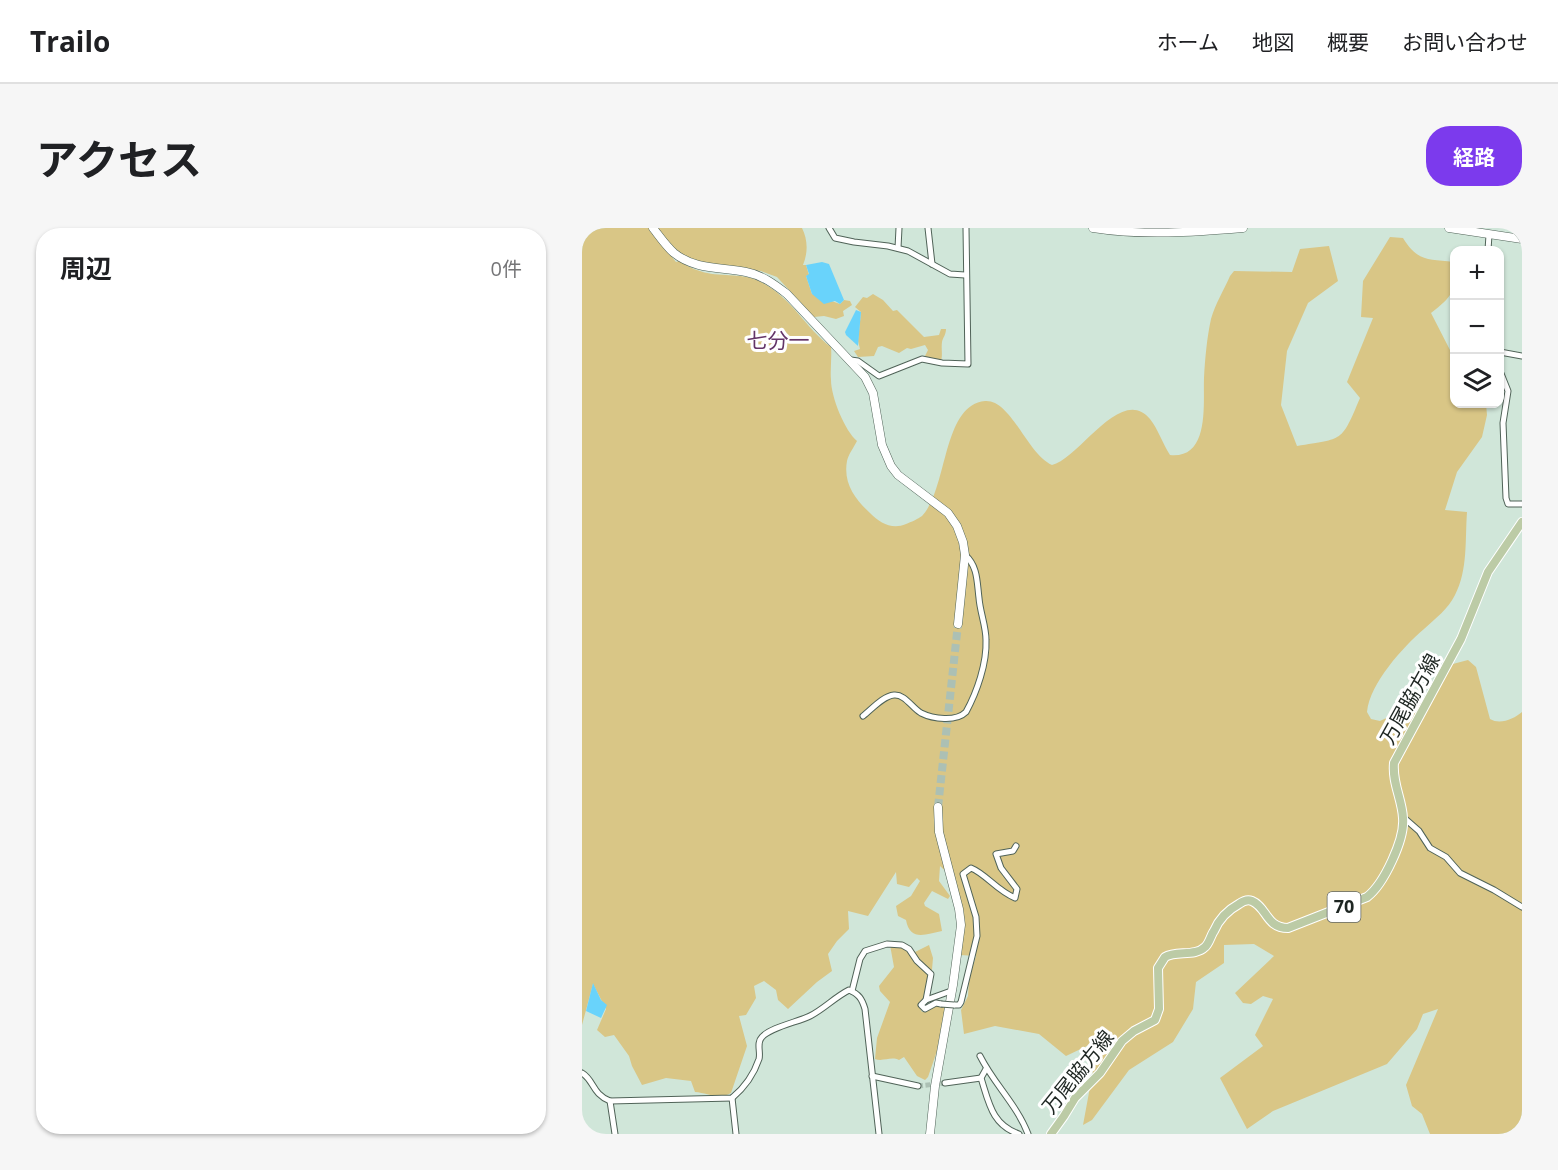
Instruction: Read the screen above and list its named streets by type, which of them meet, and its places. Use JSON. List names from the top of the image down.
{
  "streets": {
    "main road": ["万尾脇方線", "70"]
  },
  "districts": ["七分一"],
  "page": {
    "header": "Trailo",
    "nav": [
      "ホーム",
      "地図",
      "概要",
      "お問い合わせ"
    ],
    "title": "アクセス",
    "buttons": "経路",
    "heading": ["周辺", "0件"],
    "map_buttons": ["+", "−"]
  }
}
